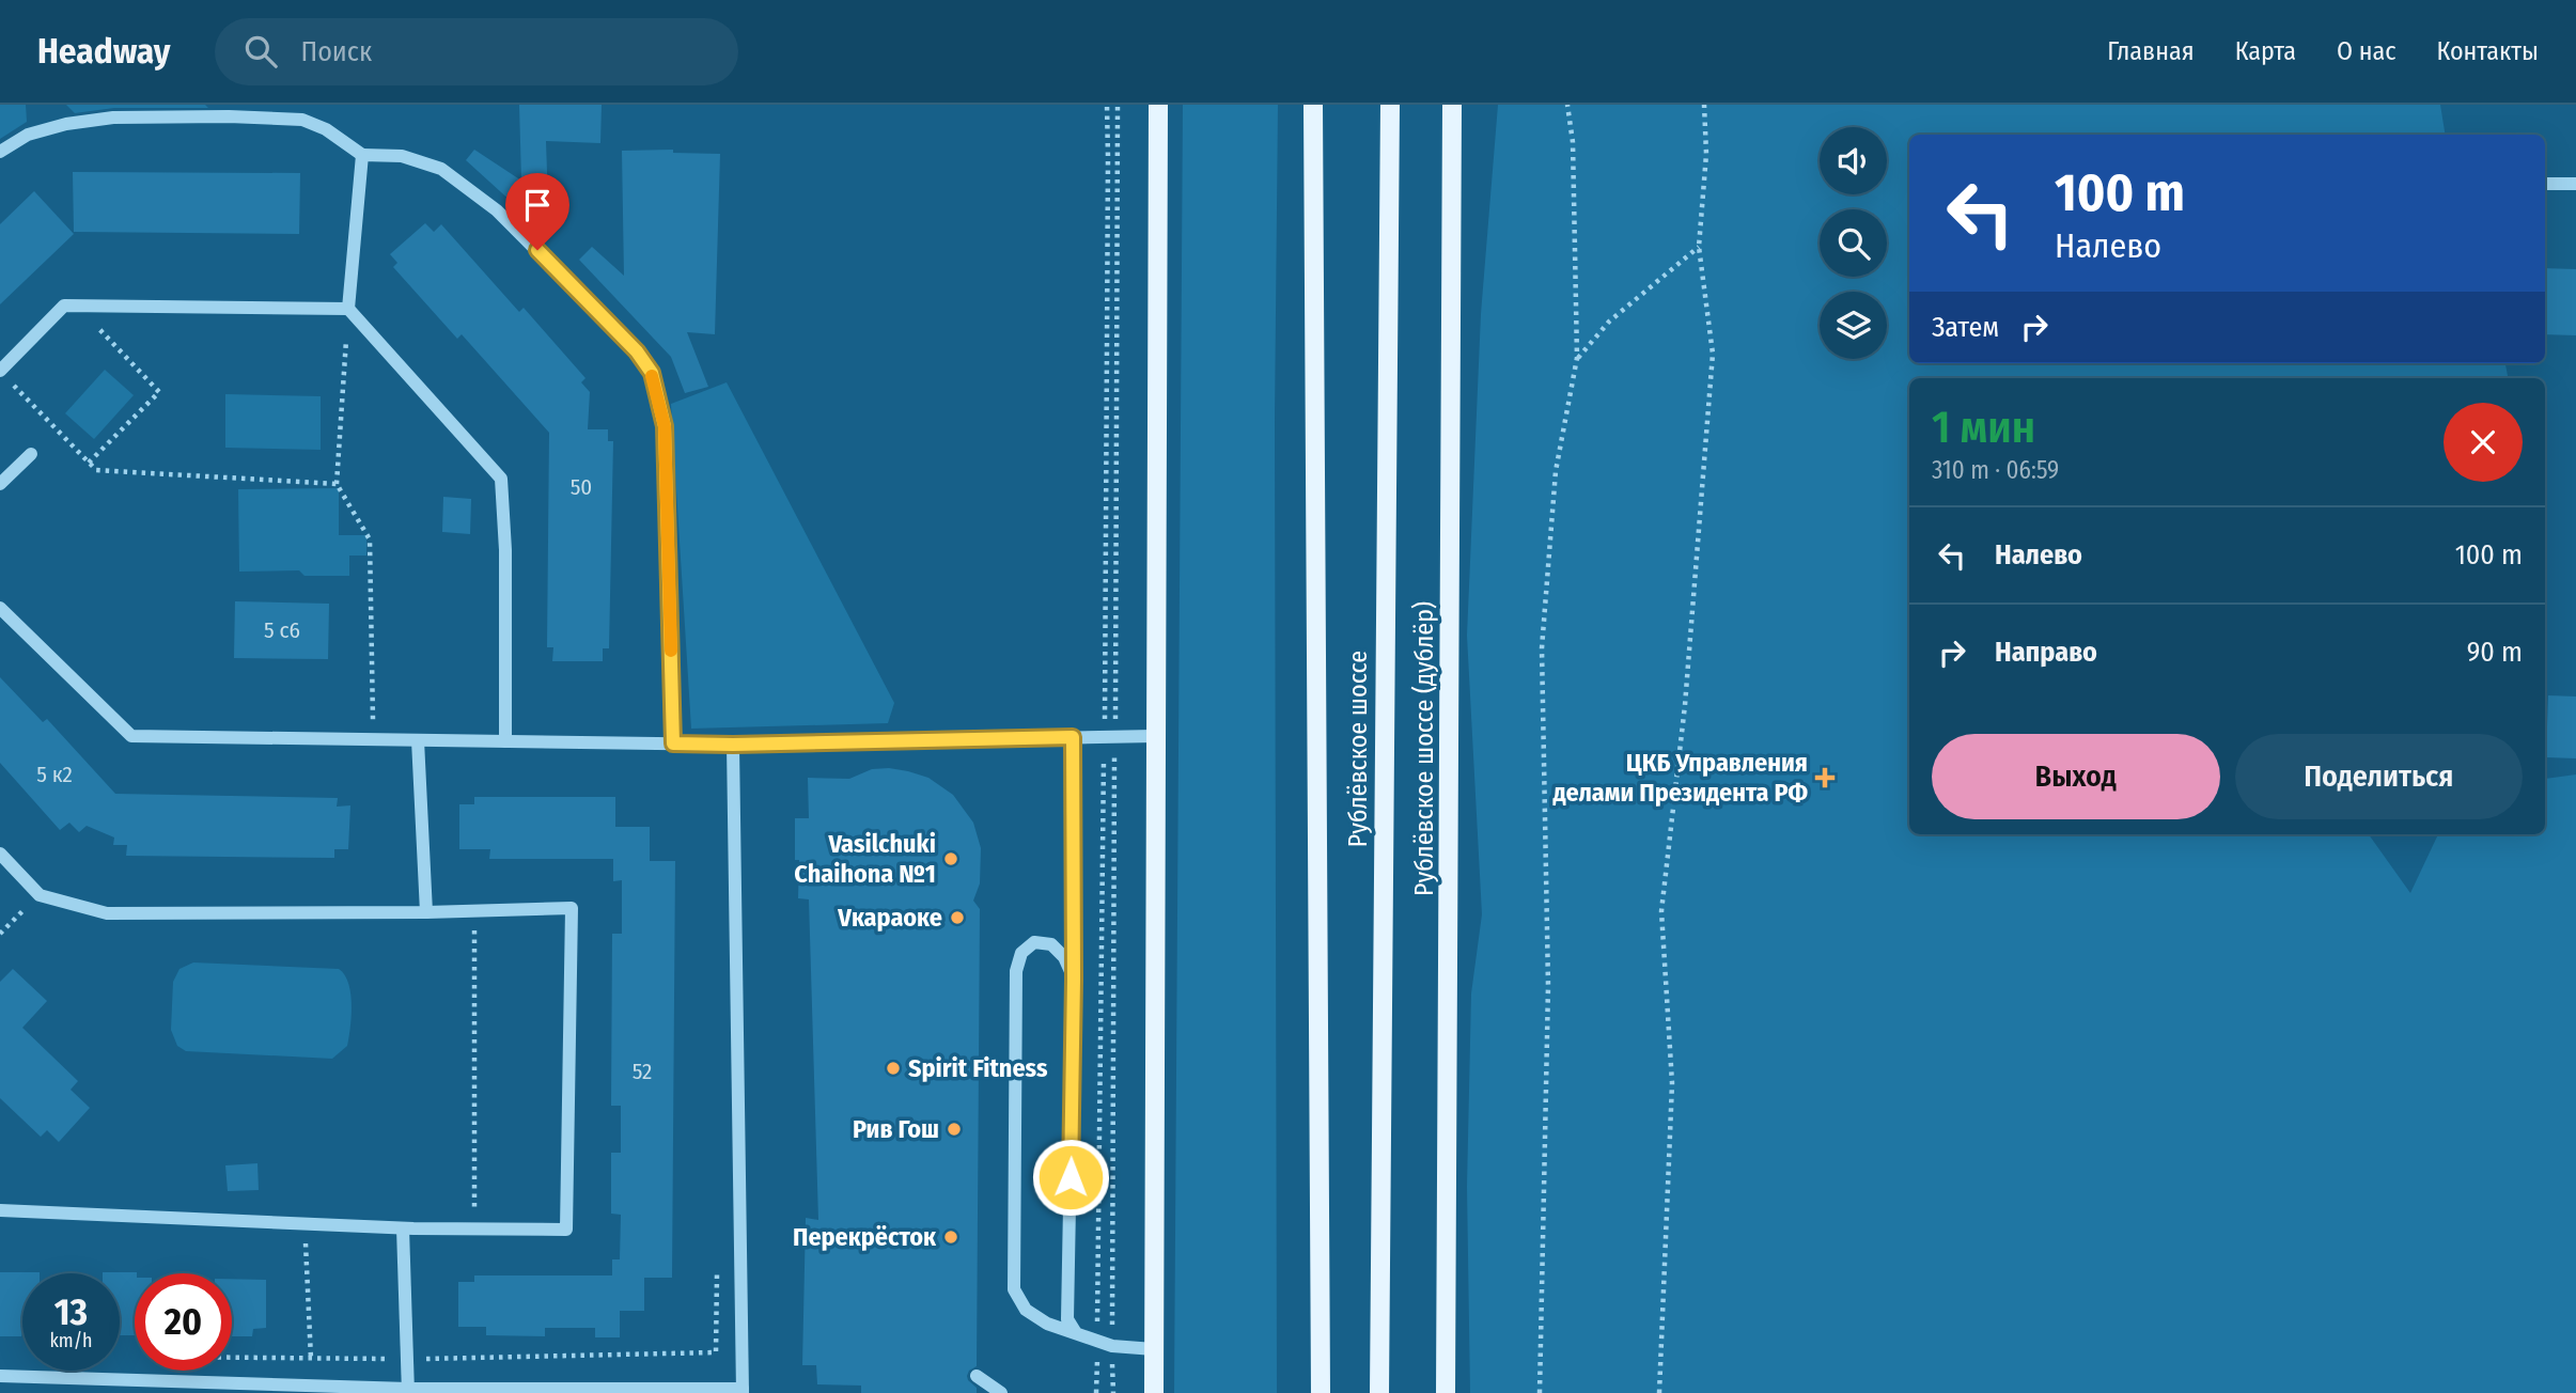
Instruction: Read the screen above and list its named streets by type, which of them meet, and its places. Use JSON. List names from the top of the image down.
{
  "streets": {
    "main road": ["Рублёвское шоссе", "Рублёвское шоссе (дублёр)"]
  },
  "places": {
    "health": ["ЦКБ Управления делами Президента РФ"],
    "other": [
      "Vasilchuki Chaihona №1",
      "Vкараоке",
      "Spirit Fitness",
      "Рив Гош",
      "Перекрёсток"
    ]
  },
  "house_numbers": [
    "50",
    "5 с6",
    "5 к2",
    "52"
  ],
  "page": {
    "header": "Headway",
    "search": "Поиск",
    "nav": [
      "Главная",
      "Карта",
      "О нас",
      "Контакты"
    ],
    "turn": ["100 m", "Налево"],
    "then": "Затем",
    "heading": ["1 мин", "310 m · 06:59"],
    "list": [
      {
        "name": "Налево",
        "value": "100 m"
      },
      {
        "name": "Направо",
        "value": "90 m"
      }
    ],
    "buttons": ["Выход", "Поделиться"],
    "speed": "13 km/h",
    "limit": "20"
  }
}
